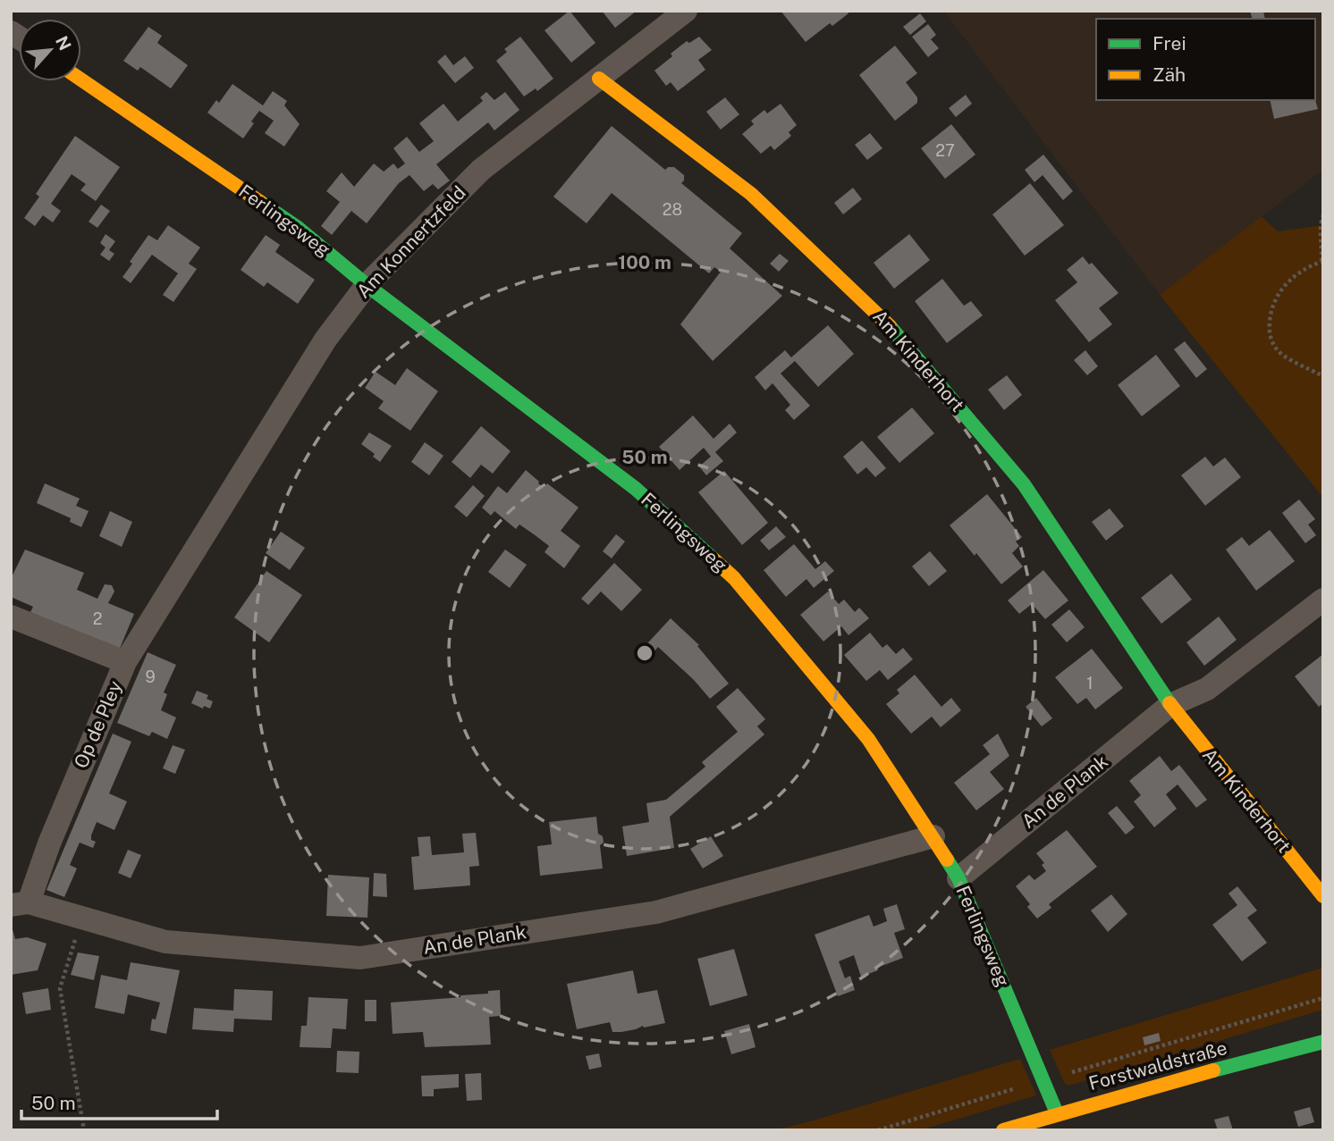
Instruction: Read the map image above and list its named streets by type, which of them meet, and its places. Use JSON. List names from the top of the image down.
{
  "streets": {
    "street": [
      "Ferlingsweg",
      "Am Konnertzfeld",
      "Am Kinderhort",
      "Op de Pley",
      "An de Plank",
      "Forstwaldstraße"
    ]
  },
  "crossings": [
    ["Ferlingsweg", "Am Konnertzfeld"],
    ["Ferlingsweg", "An de Plank"],
    ["Ferlingsweg", "Forstwaldstraße"],
    ["Am Konnertzfeld", "Am Kinderhort"],
    ["Am Konnertzfeld", "Op de Pley"],
    ["Am Kinderhort", "An de Plank"],
    ["Op de Pley", "An de Plank"]
  ],
  "house_numbers": [
    "27",
    "28",
    "2",
    "9",
    "1"
  ],
  "legend": ["Frei", "Zäh"],
  "scale_bar": "50 m",
  "north": "top right",
  "rings": ["100 m", "50 m"]
}
